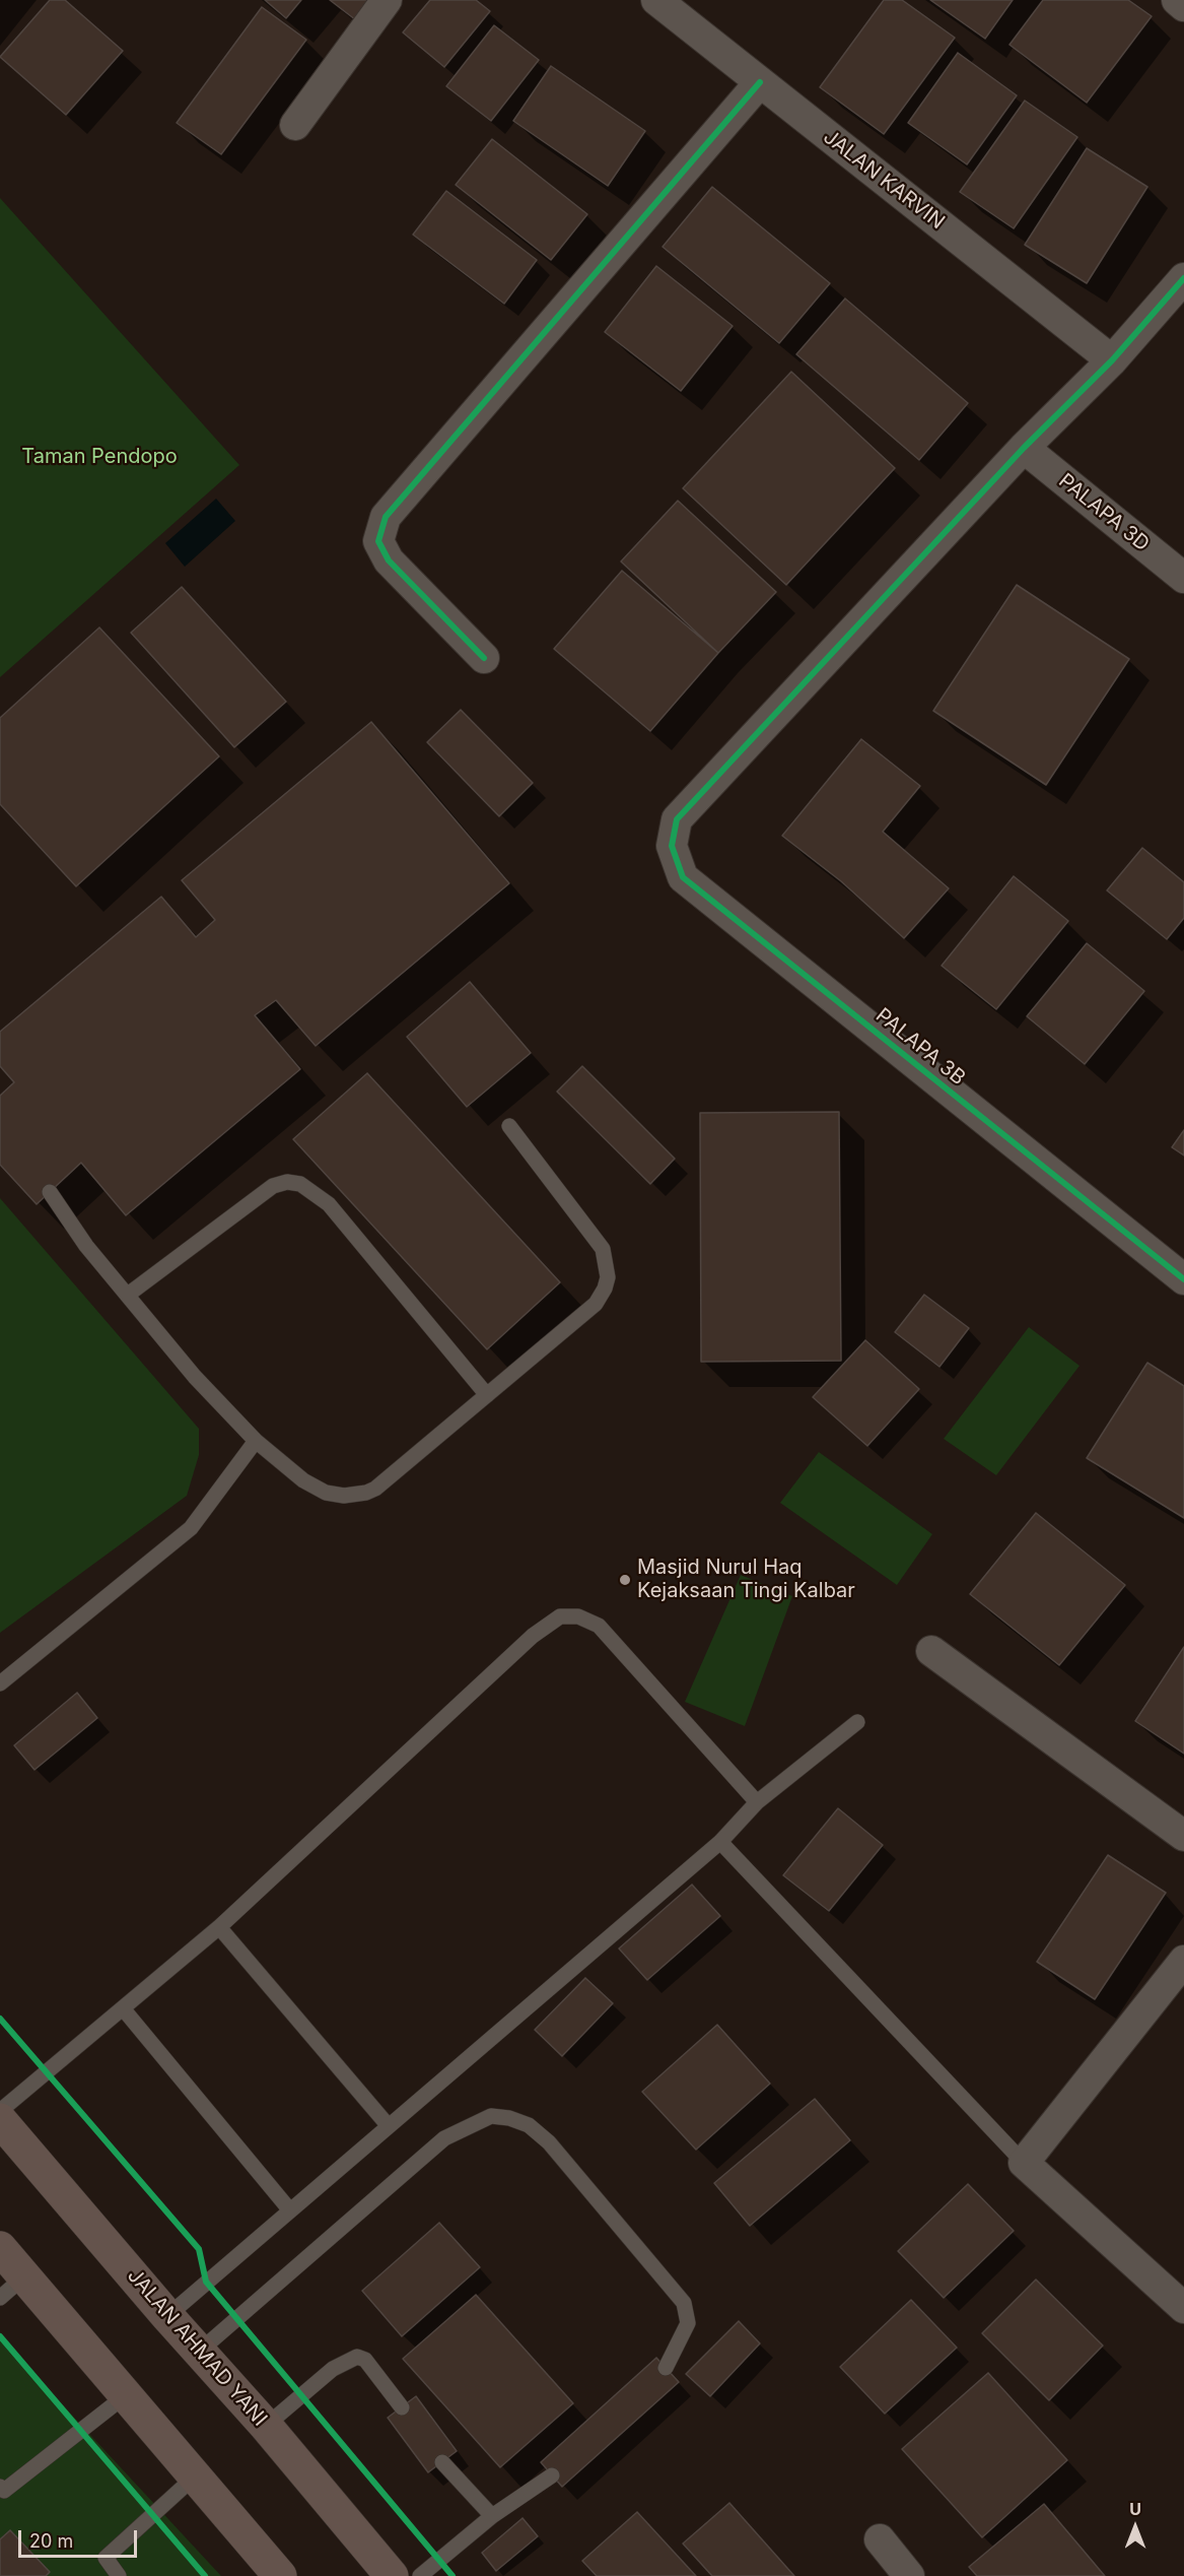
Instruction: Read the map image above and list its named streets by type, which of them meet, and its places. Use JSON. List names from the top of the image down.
{
  "streets": {
    "highway": ["JALAN AHMAD YANI"],
    "street": ["JALAN KARVIN", "PALAPA 3D", "PALAPA 3B"]
  },
  "crossings": [
    ["PALAPA 3D", "PALAPA 3B"]
  ],
  "parks": ["Taman Pendopo"],
  "places": ["Masjid Nurul Haq Kejaksaan Tingi Kalbar"],
  "scale_bar": "20 m",
  "north": "top"
}
